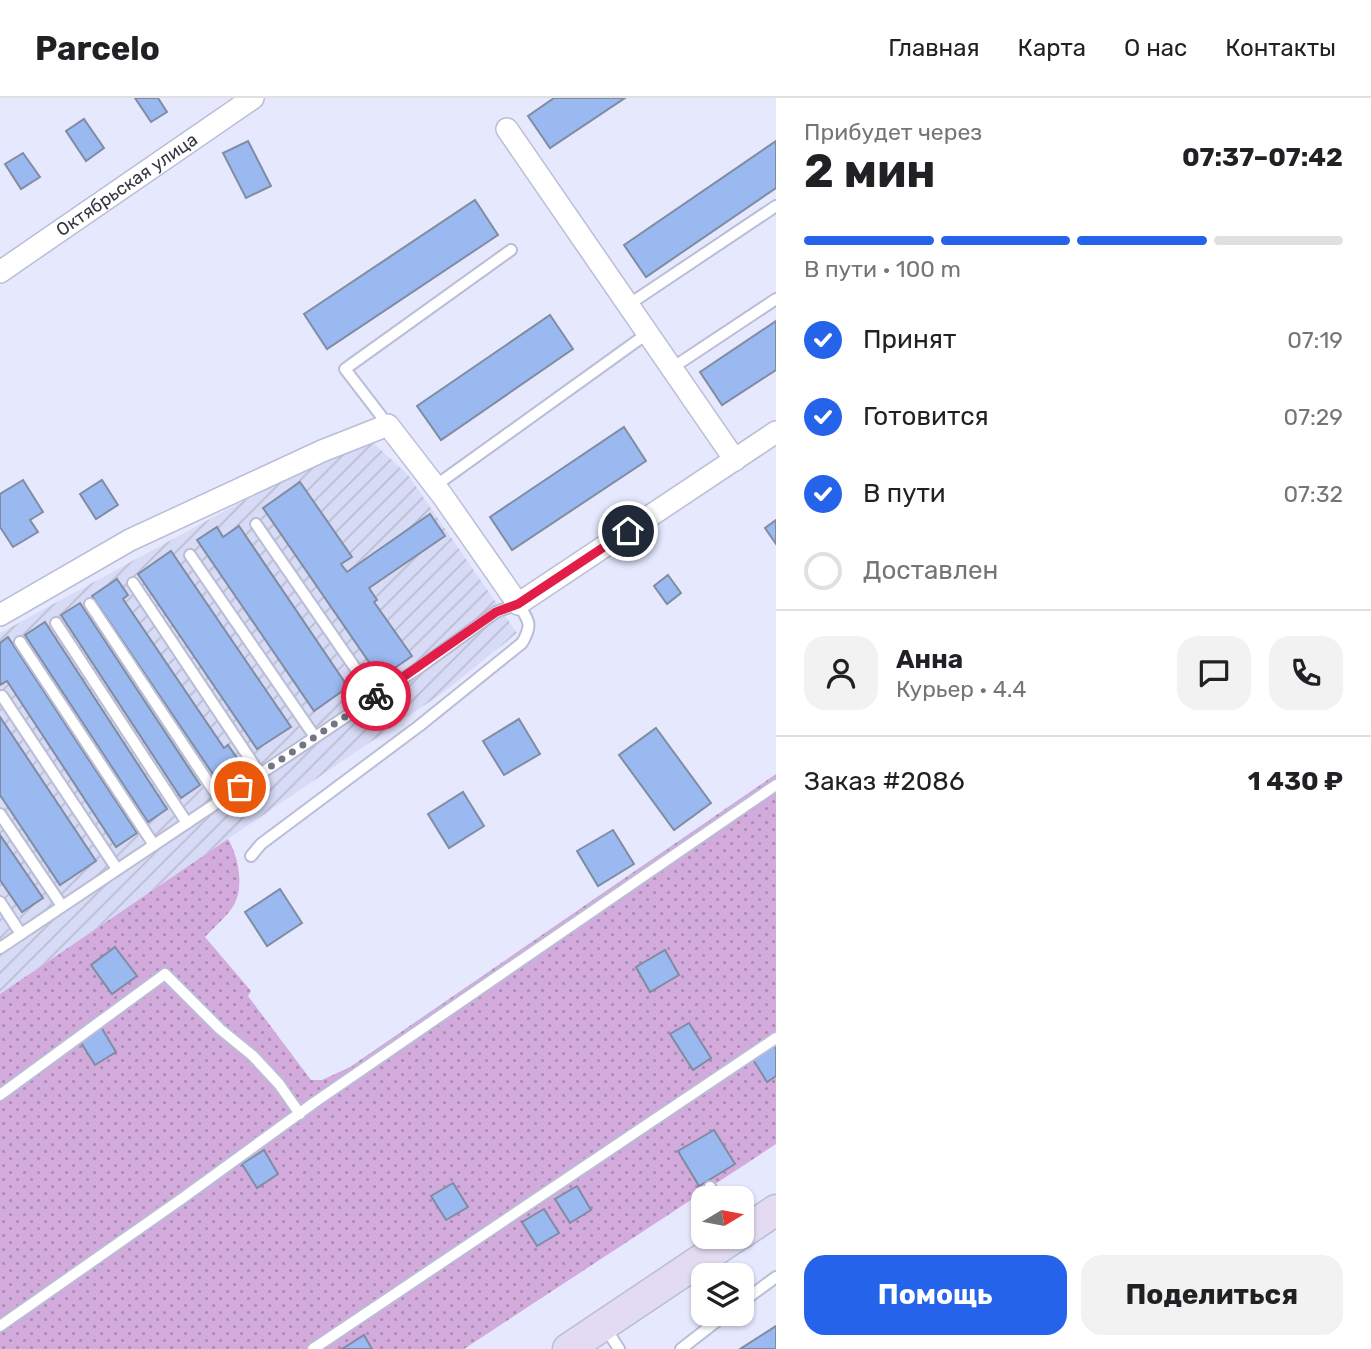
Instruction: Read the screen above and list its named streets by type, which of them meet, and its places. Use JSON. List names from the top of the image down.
{
  "streets": {
    "street": ["Октябрьская улица"]
  },
  "north": "right",
  "page": {
    "header": "Parcelo",
    "nav": [
      "Главная",
      "Карта",
      "О нас",
      "Контакты"
    ],
    "heading": ["2 мин", "Прибудет через", "07:37–07:42"],
    "panel": [
      "Анна",
      "Курьер · 4.4",
      "Заказ #2086",
      "1 430 ₽"
    ],
    "bar": "В пути · 100 m",
    "list": [
      ["Принят", "07:19"],
      ["Готовится", "07:29"],
      ["В пути", "07:32"],
      "Доставлен"
    ],
    "buttons": ["Помощь", "Поделиться"]
  }
}
